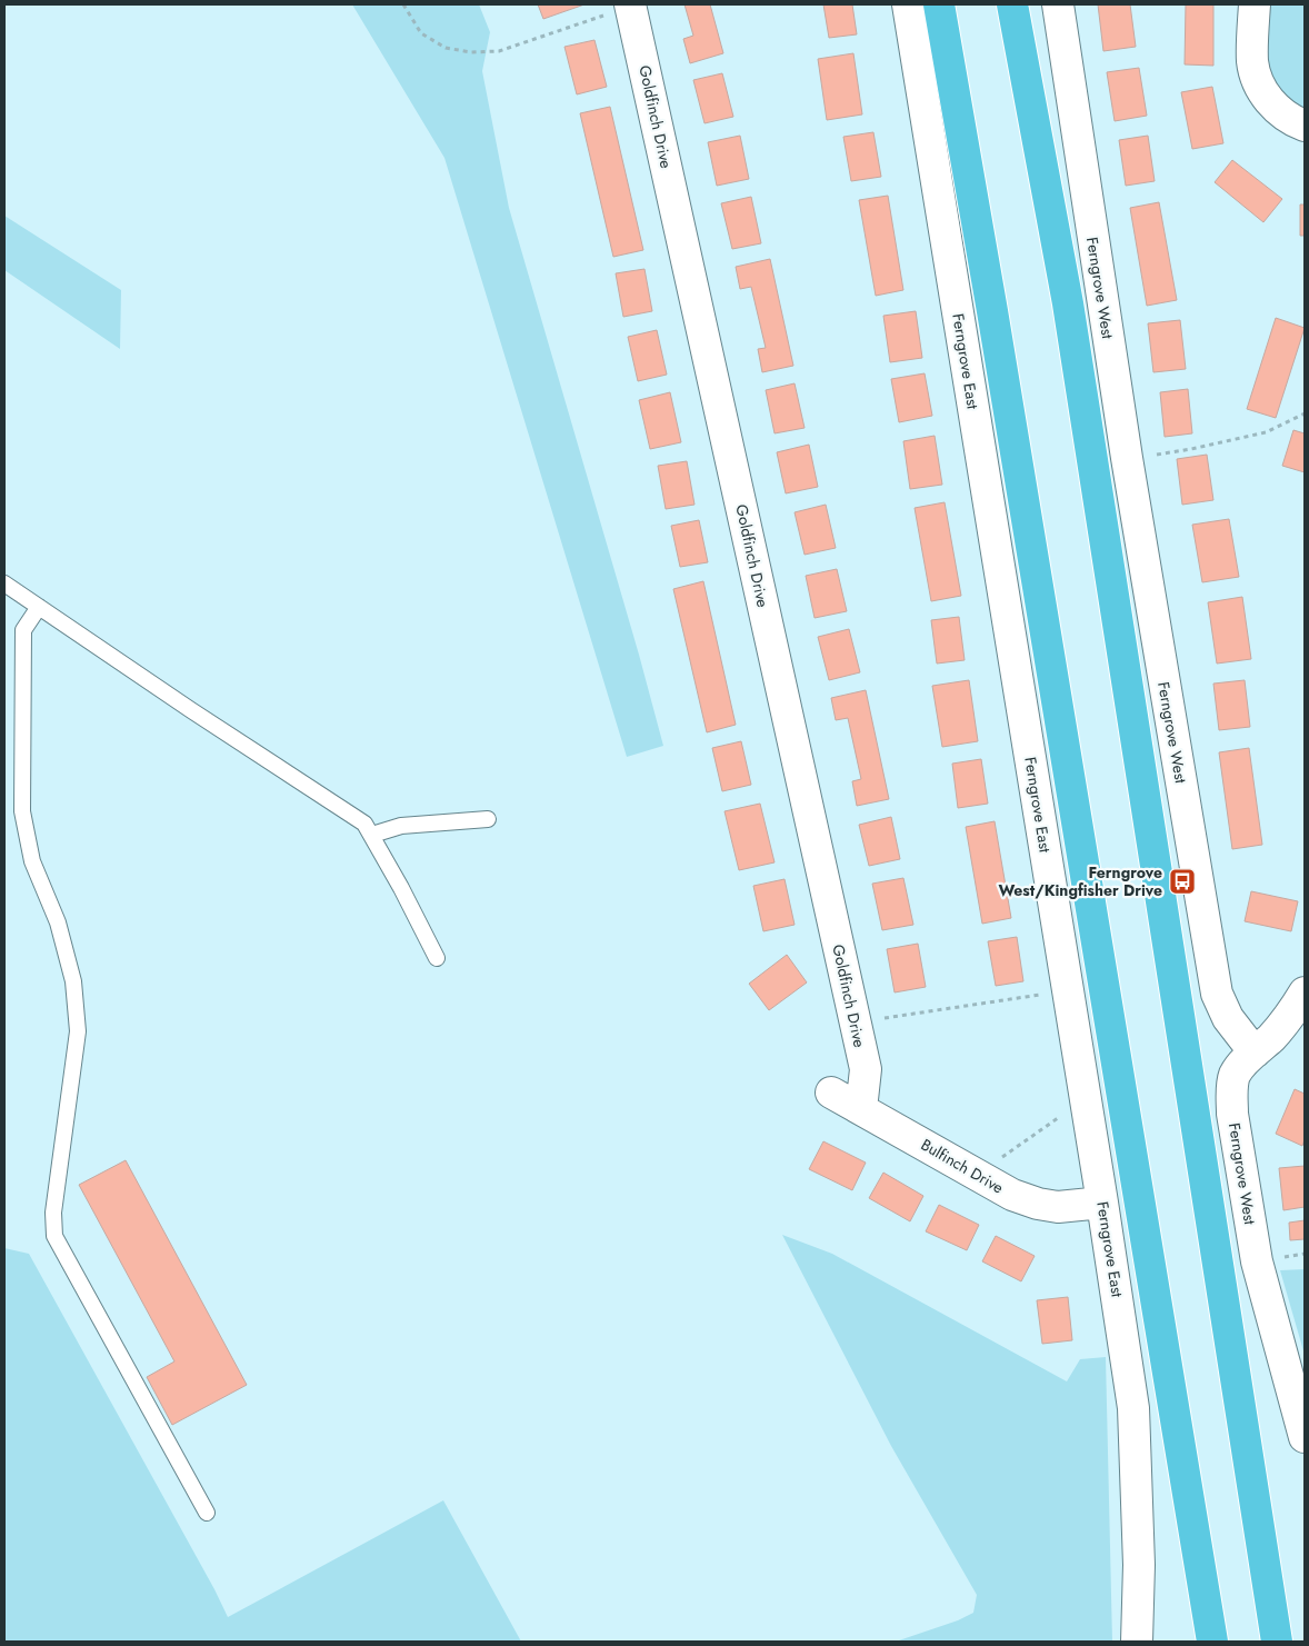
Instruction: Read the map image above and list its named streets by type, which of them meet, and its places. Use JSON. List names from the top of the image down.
{
  "streets": {
    "street": [
      "Goldfinch Drive",
      "Ferngrove West",
      "Ferngrove East",
      "Bulfinch Drive"
    ]
  },
  "crossings": [
    ["Goldfinch Drive", "Bulfinch Drive"],
    ["Ferngrove East", "Bulfinch Drive"]
  ],
  "places": {
    "bus stop": ["Ferngrove West/Kingfisher Drive"]
  }
}
